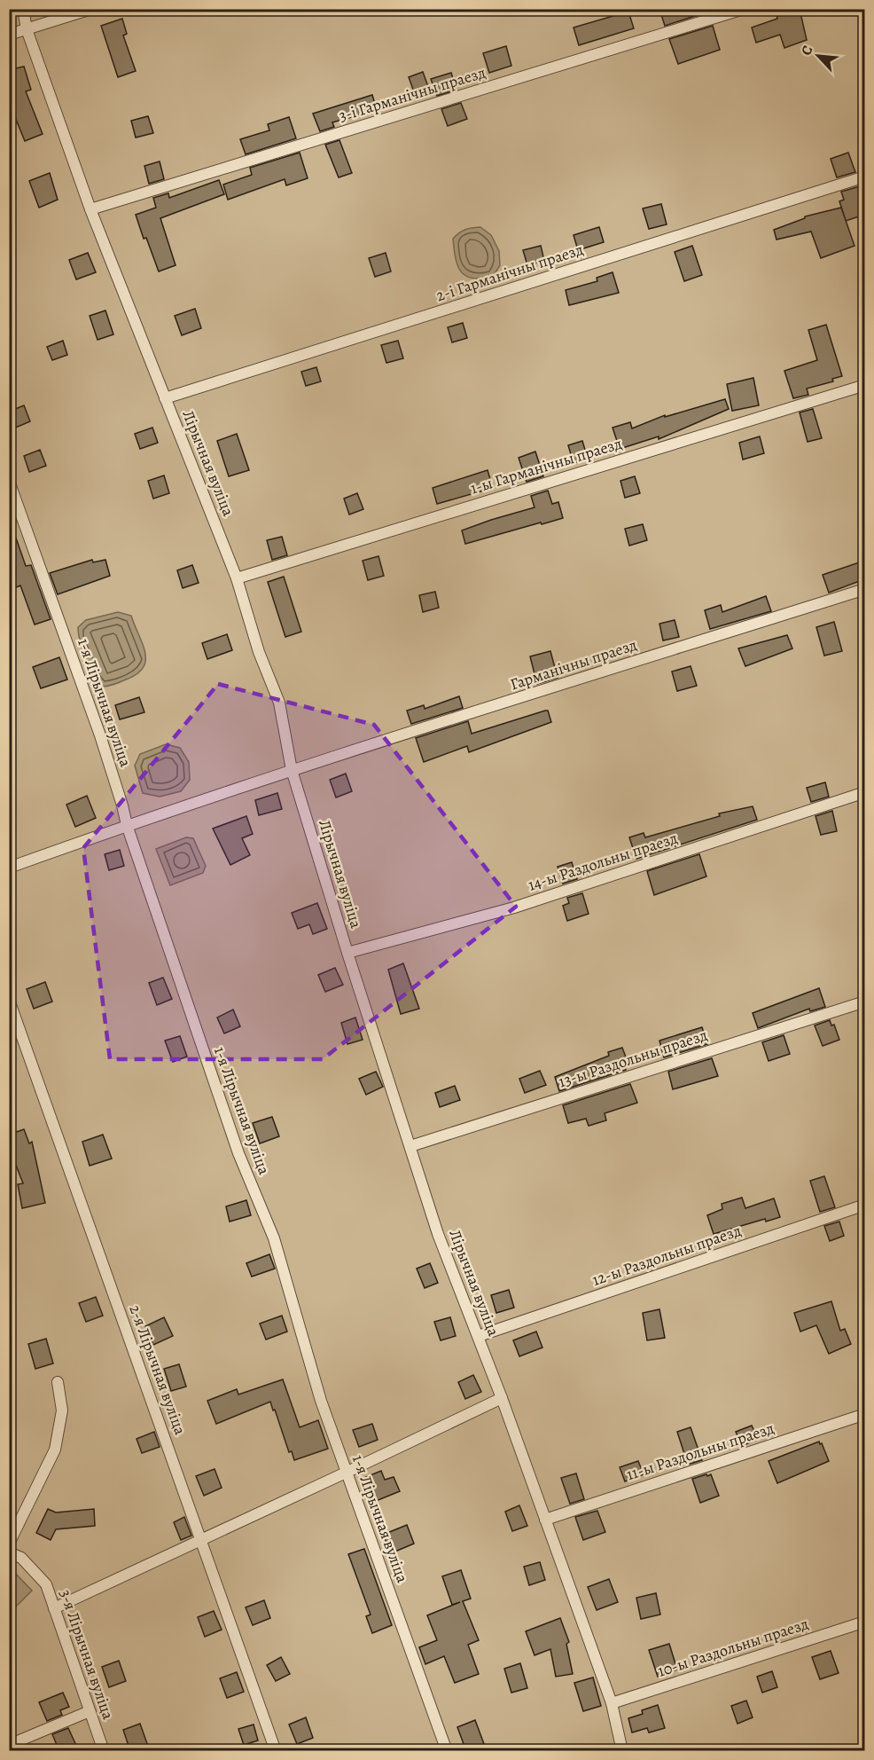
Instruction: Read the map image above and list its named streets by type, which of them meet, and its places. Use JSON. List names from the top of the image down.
{
  "streets": {
    "lane": [
      "3-і Гарманічны праезд",
      "2-і Гарманічны праезд",
      "Лірычная вуліца",
      "1-ы Гарманічны праезд",
      "Гарманічны праезд",
      "1-я Лірычная вуліца",
      "14-ы Раздольны праезд",
      "13-ы Раздольны праезд",
      "12-ы Раздольны праезд",
      "2-я Лірычная вуліца",
      "11-ы Раздольны праезд",
      "10-ы Раздольны праезд",
      "3-я Лірычная вуліца"
    ]
  },
  "crossings": [
    ["3-і Гарманічны праезд", "Лірычная вуліца"],
    ["2-і Гарманічны праезд", "Лірычная вуліца"],
    ["Лірычная вуліца", "1-ы Гарманічны праезд"],
    ["Лірычная вуліца", "Гарманічны праезд"],
    ["Лірычная вуліца", "14-ы Раздольны праезд"],
    ["Лірычная вуліца", "13-ы Раздольны праезд"],
    ["Лірычная вуліца", "12-ы Раздольны праезд"],
    ["Лірычная вуліца", "11-ы Раздольны праезд"],
    ["Лірычная вуліца", "10-ы Раздольны праезд"],
    ["Гарманічны праезд", "1-я Лірычная вуліца"]
  ],
  "north": "top left"
}
